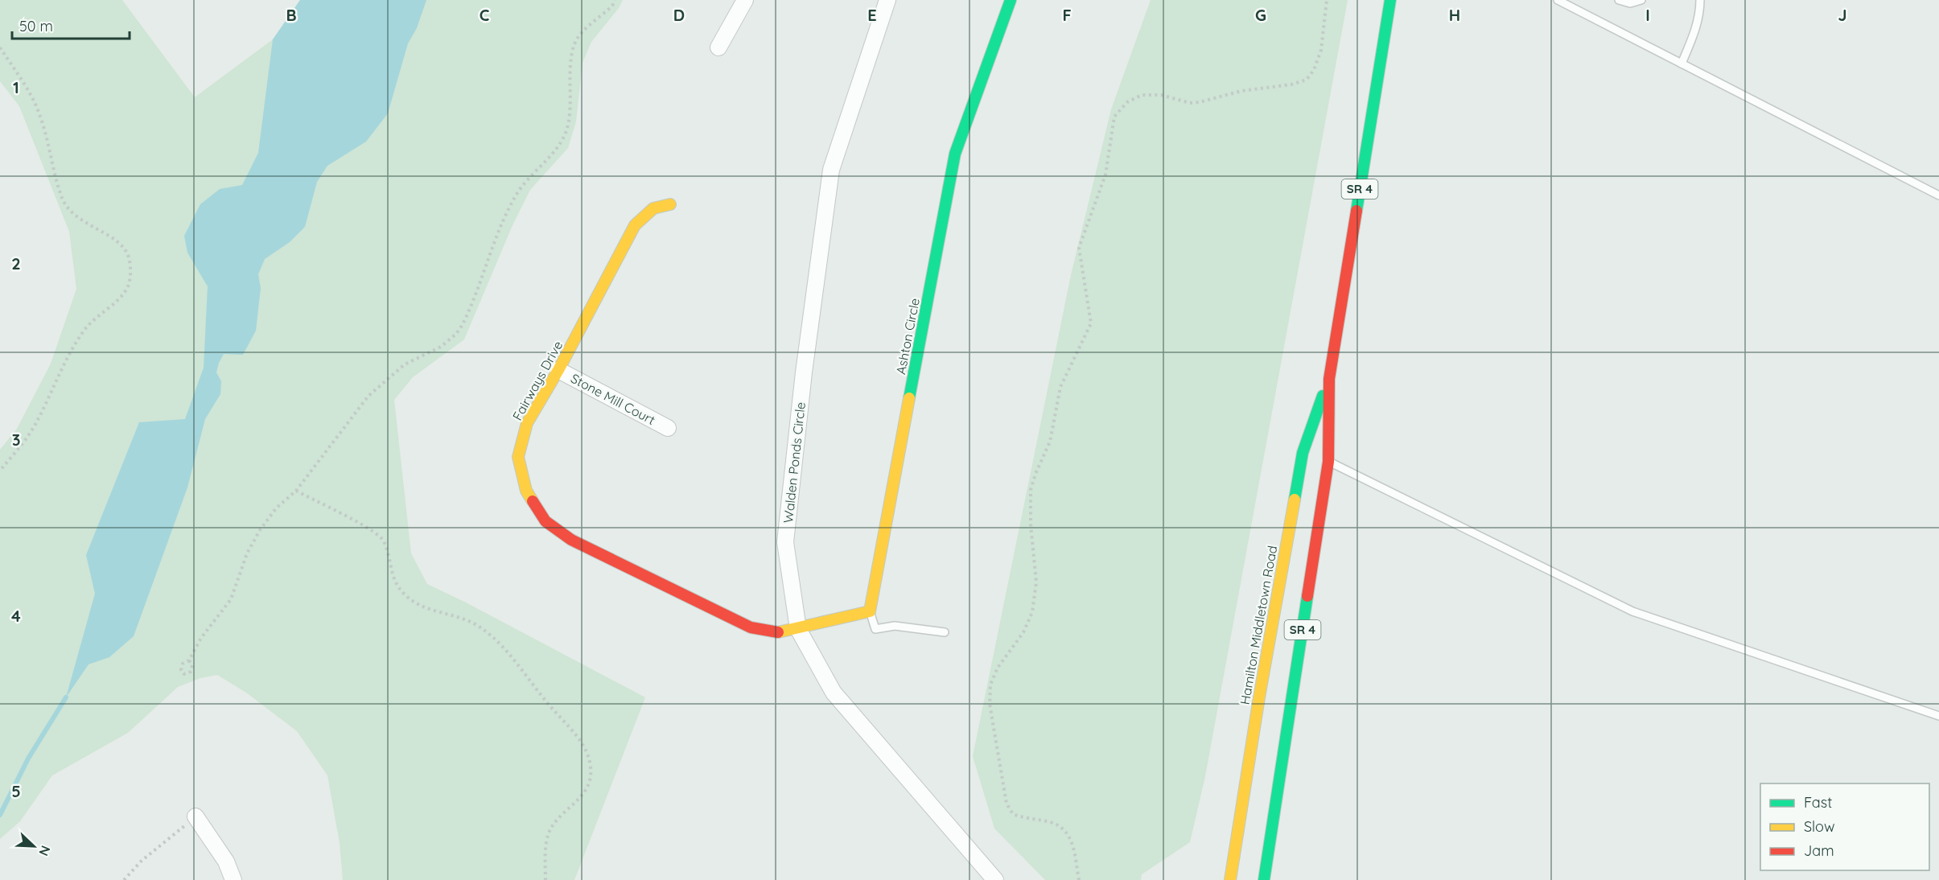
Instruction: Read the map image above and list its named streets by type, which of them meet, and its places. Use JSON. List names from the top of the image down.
{
  "streets": {
    "main road": [
      "SR 4",
      "Ashton Circle",
      "Fairways Drive",
      "Hamilton Middletown Road"
    ],
    "street": ["Stone Mill Court", "Walden Ponds Circle"]
  },
  "crossings": [
    ["Fairways Drive", "Stone Mill Court"],
    ["Fairways Drive", "Walden Ponds Circle"]
  ],
  "legend": ["Fast", "Slow", "Jam"],
  "scale_bar": "50 m",
  "north": "bottom right",
  "grid": {
    "columns": [
      "B",
      "C",
      "D",
      "E",
      "F",
      "G",
      "H",
      "I",
      "J"
    ],
    "rows": [
      "1",
      "2",
      "3",
      "4",
      "5"
    ]
  }
}
